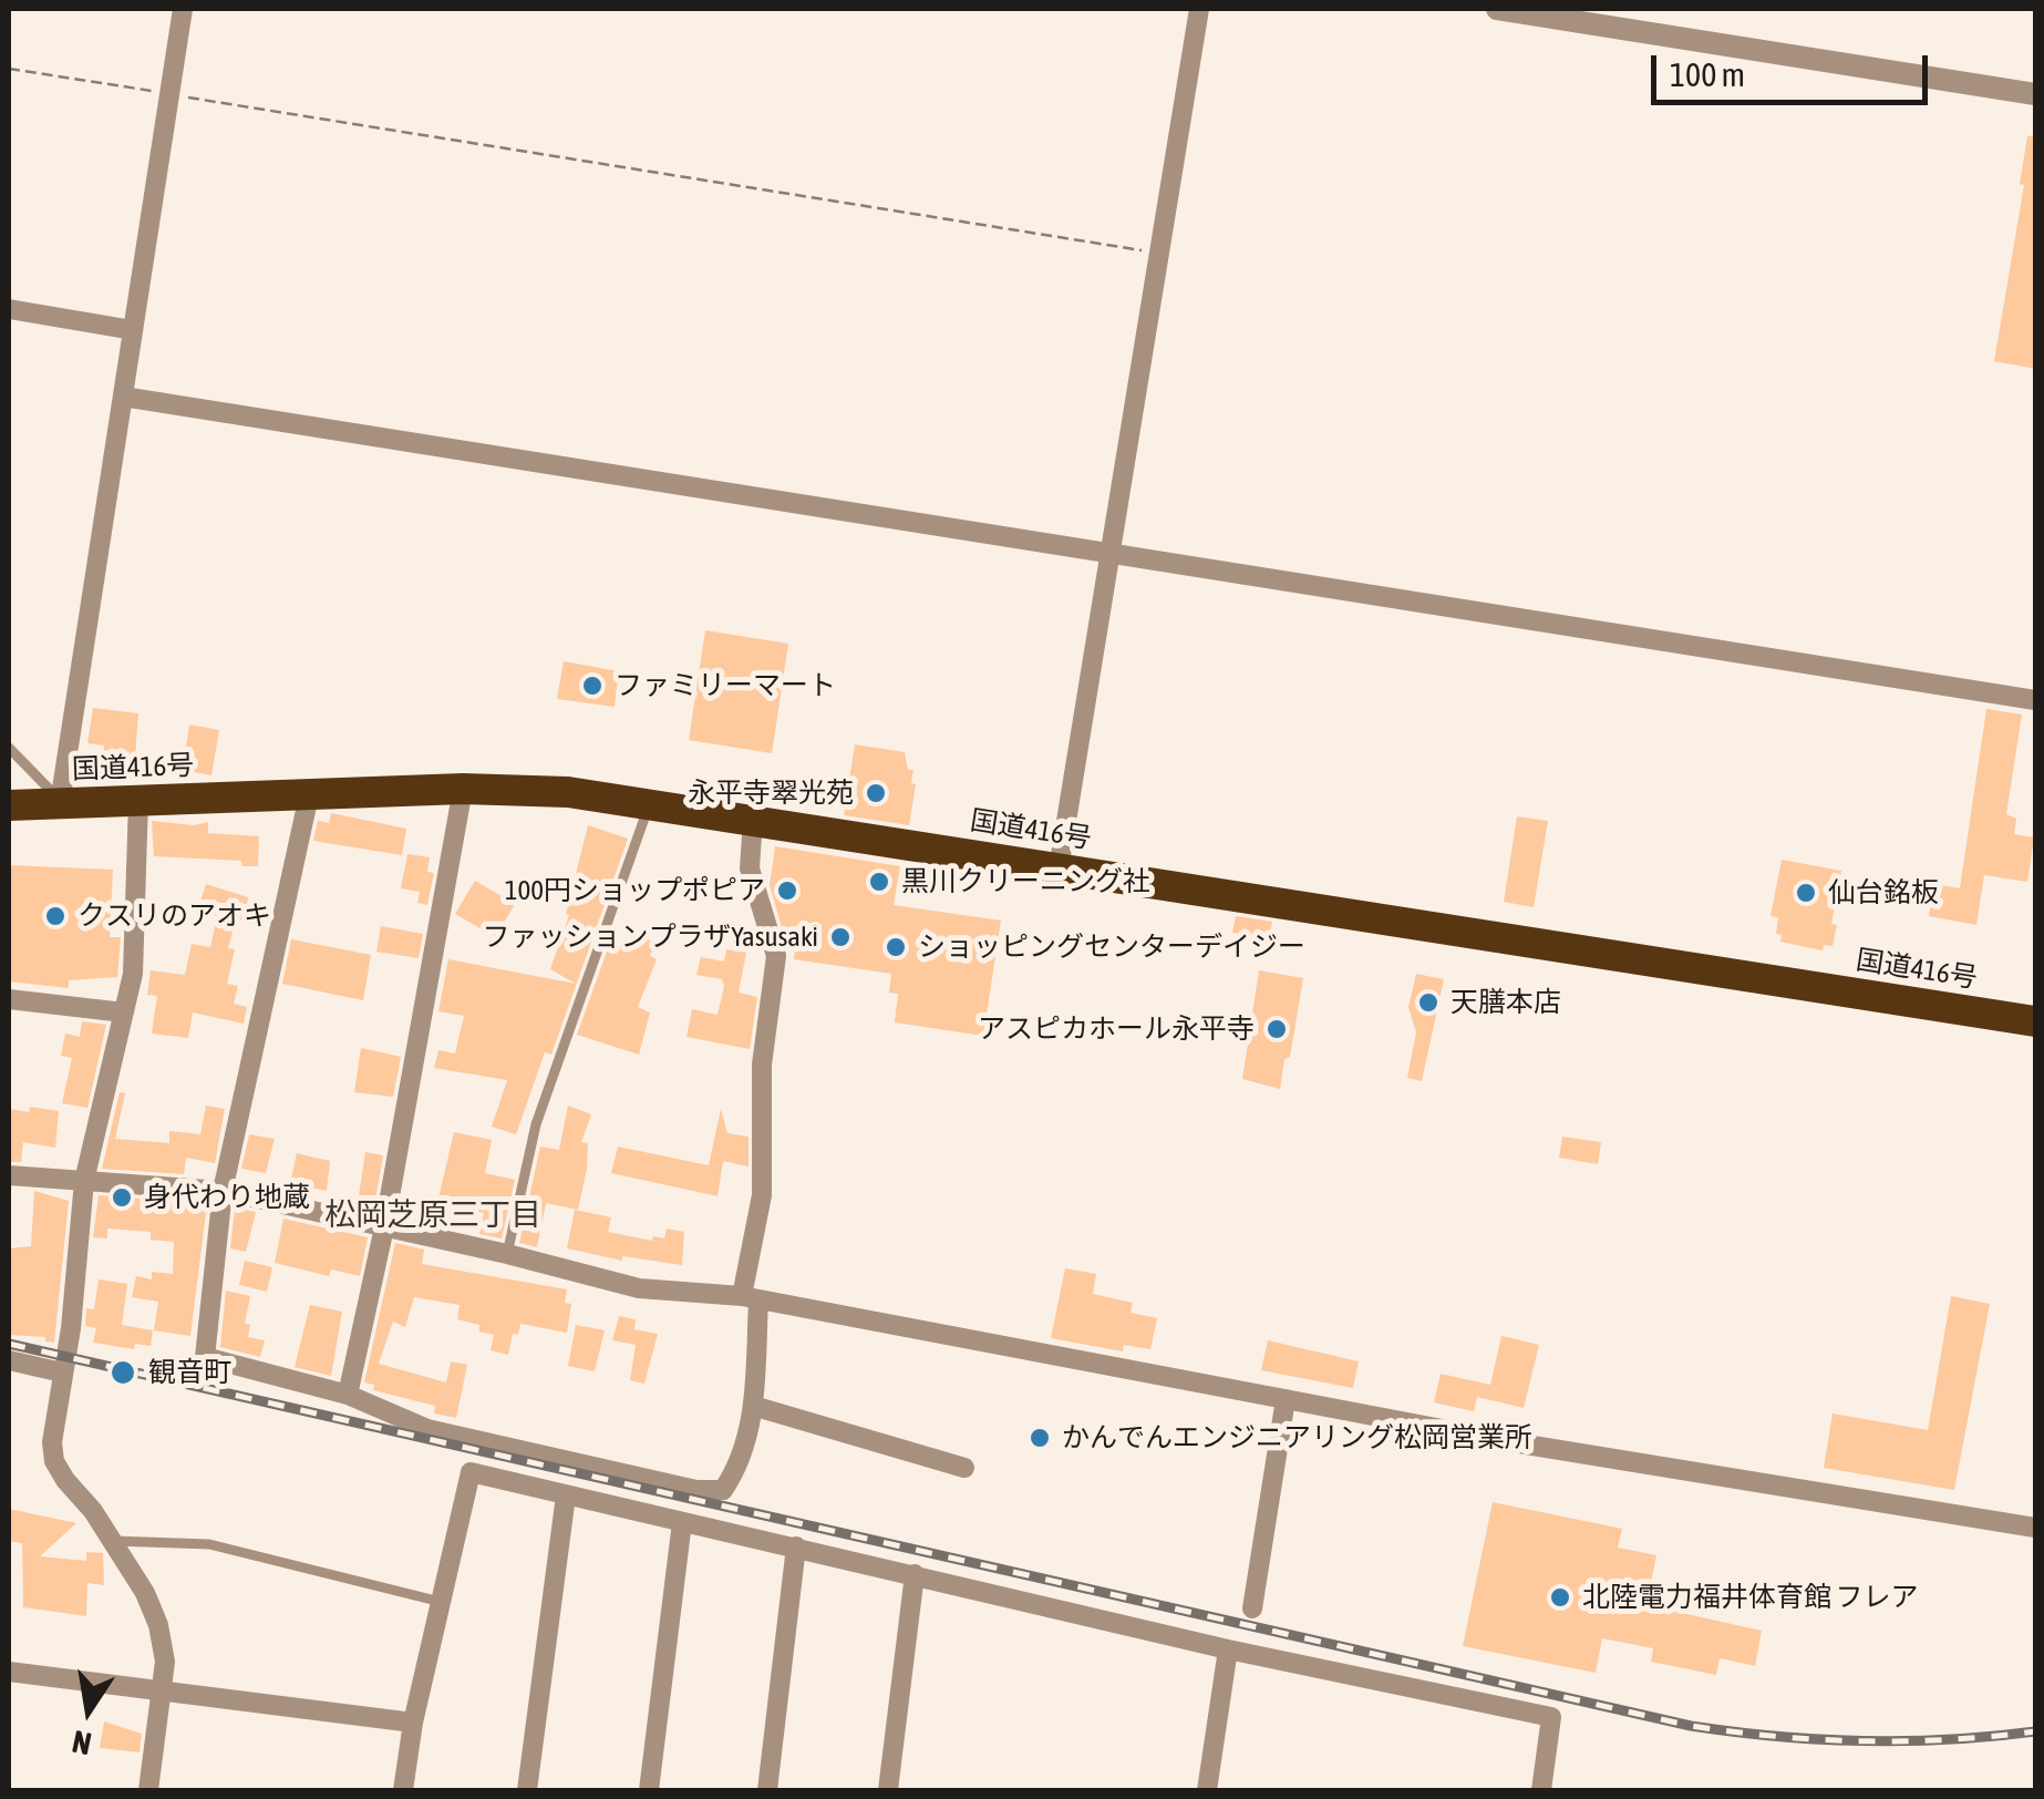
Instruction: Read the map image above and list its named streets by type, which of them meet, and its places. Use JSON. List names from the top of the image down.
{
  "streets": {
    "highway": ["国道416号"]
  },
  "districts": ["松岡芝原三丁目"],
  "places": [
    "ファミリーマート",
    "永平寺翠光苑",
    "黒川クリーニング社",
    "100円ショップポピア",
    "仙台銘板",
    "クスリのアオキ",
    "ファッションプラザYasusaki",
    "ショッピングセンターデイジー",
    "天膳本店",
    "アスピカホール永平寺",
    "身代わり地蔵",
    "観音町",
    "かんでんエンジニアリング松岡営業所",
    "北陸電力福井体育館 フレア"
  ],
  "scale_bar": "100 m",
  "north": "bottom"
}
